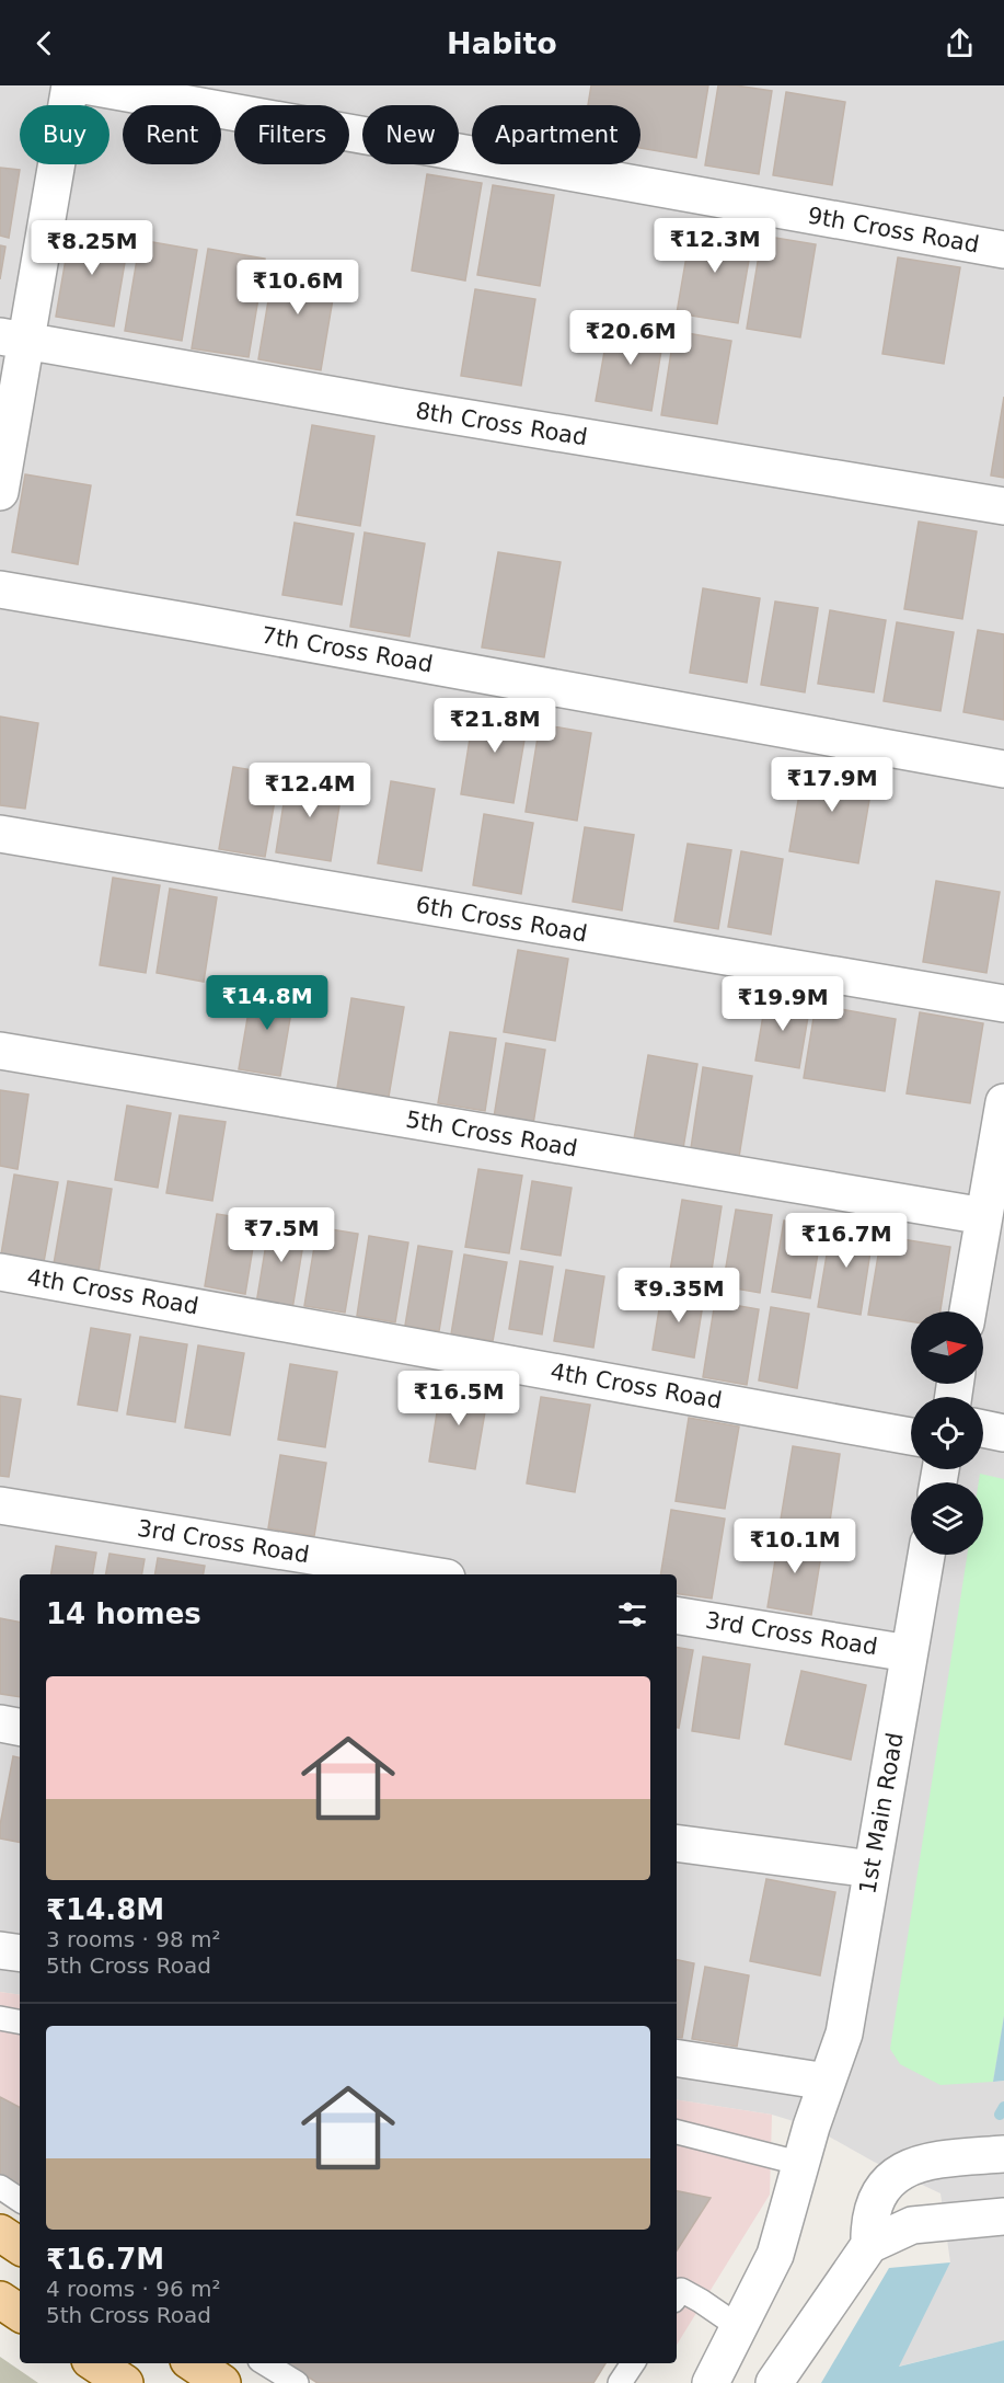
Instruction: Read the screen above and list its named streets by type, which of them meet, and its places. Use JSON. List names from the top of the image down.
{
  "streets": {
    "street": [
      "9th Cross Road",
      "8th Cross Road",
      "7th Cross Road",
      "6th Cross Road",
      "5th Cross Road",
      "4th Cross Road",
      "3rd Cross Road",
      "1st Main Road"
    ]
  },
  "crossings": [
    ["3rd Cross Road", "1st Main Road"]
  ],
  "north": "right",
  "page": {
    "header": "Habito",
    "chip": [
      "Buy",
      "Rent",
      "Filters",
      "New",
      "Apartment"
    ],
    "price": [
      "₹12.3M",
      "₹8.25M",
      "₹10.6M",
      "₹20.6M",
      "₹21.8M",
      "₹17.9M",
      "₹12.4M",
      "₹14.8M",
      "₹19.9M",
      "₹7.5M",
      "₹16.7M",
      "₹9.35M",
      "₹16.5M",
      "₹10.1M"
    ],
    "heading": "14 homes",
    "list": [
      {
        "name": "₹14.8M",
        "note": "3 rooms · 98 m² · 5th Cross Road"
      },
      {
        "name": "₹16.7M",
        "note": "4 rooms · 96 m² · 5th Cross Road"
      }
    ]
  }
}
